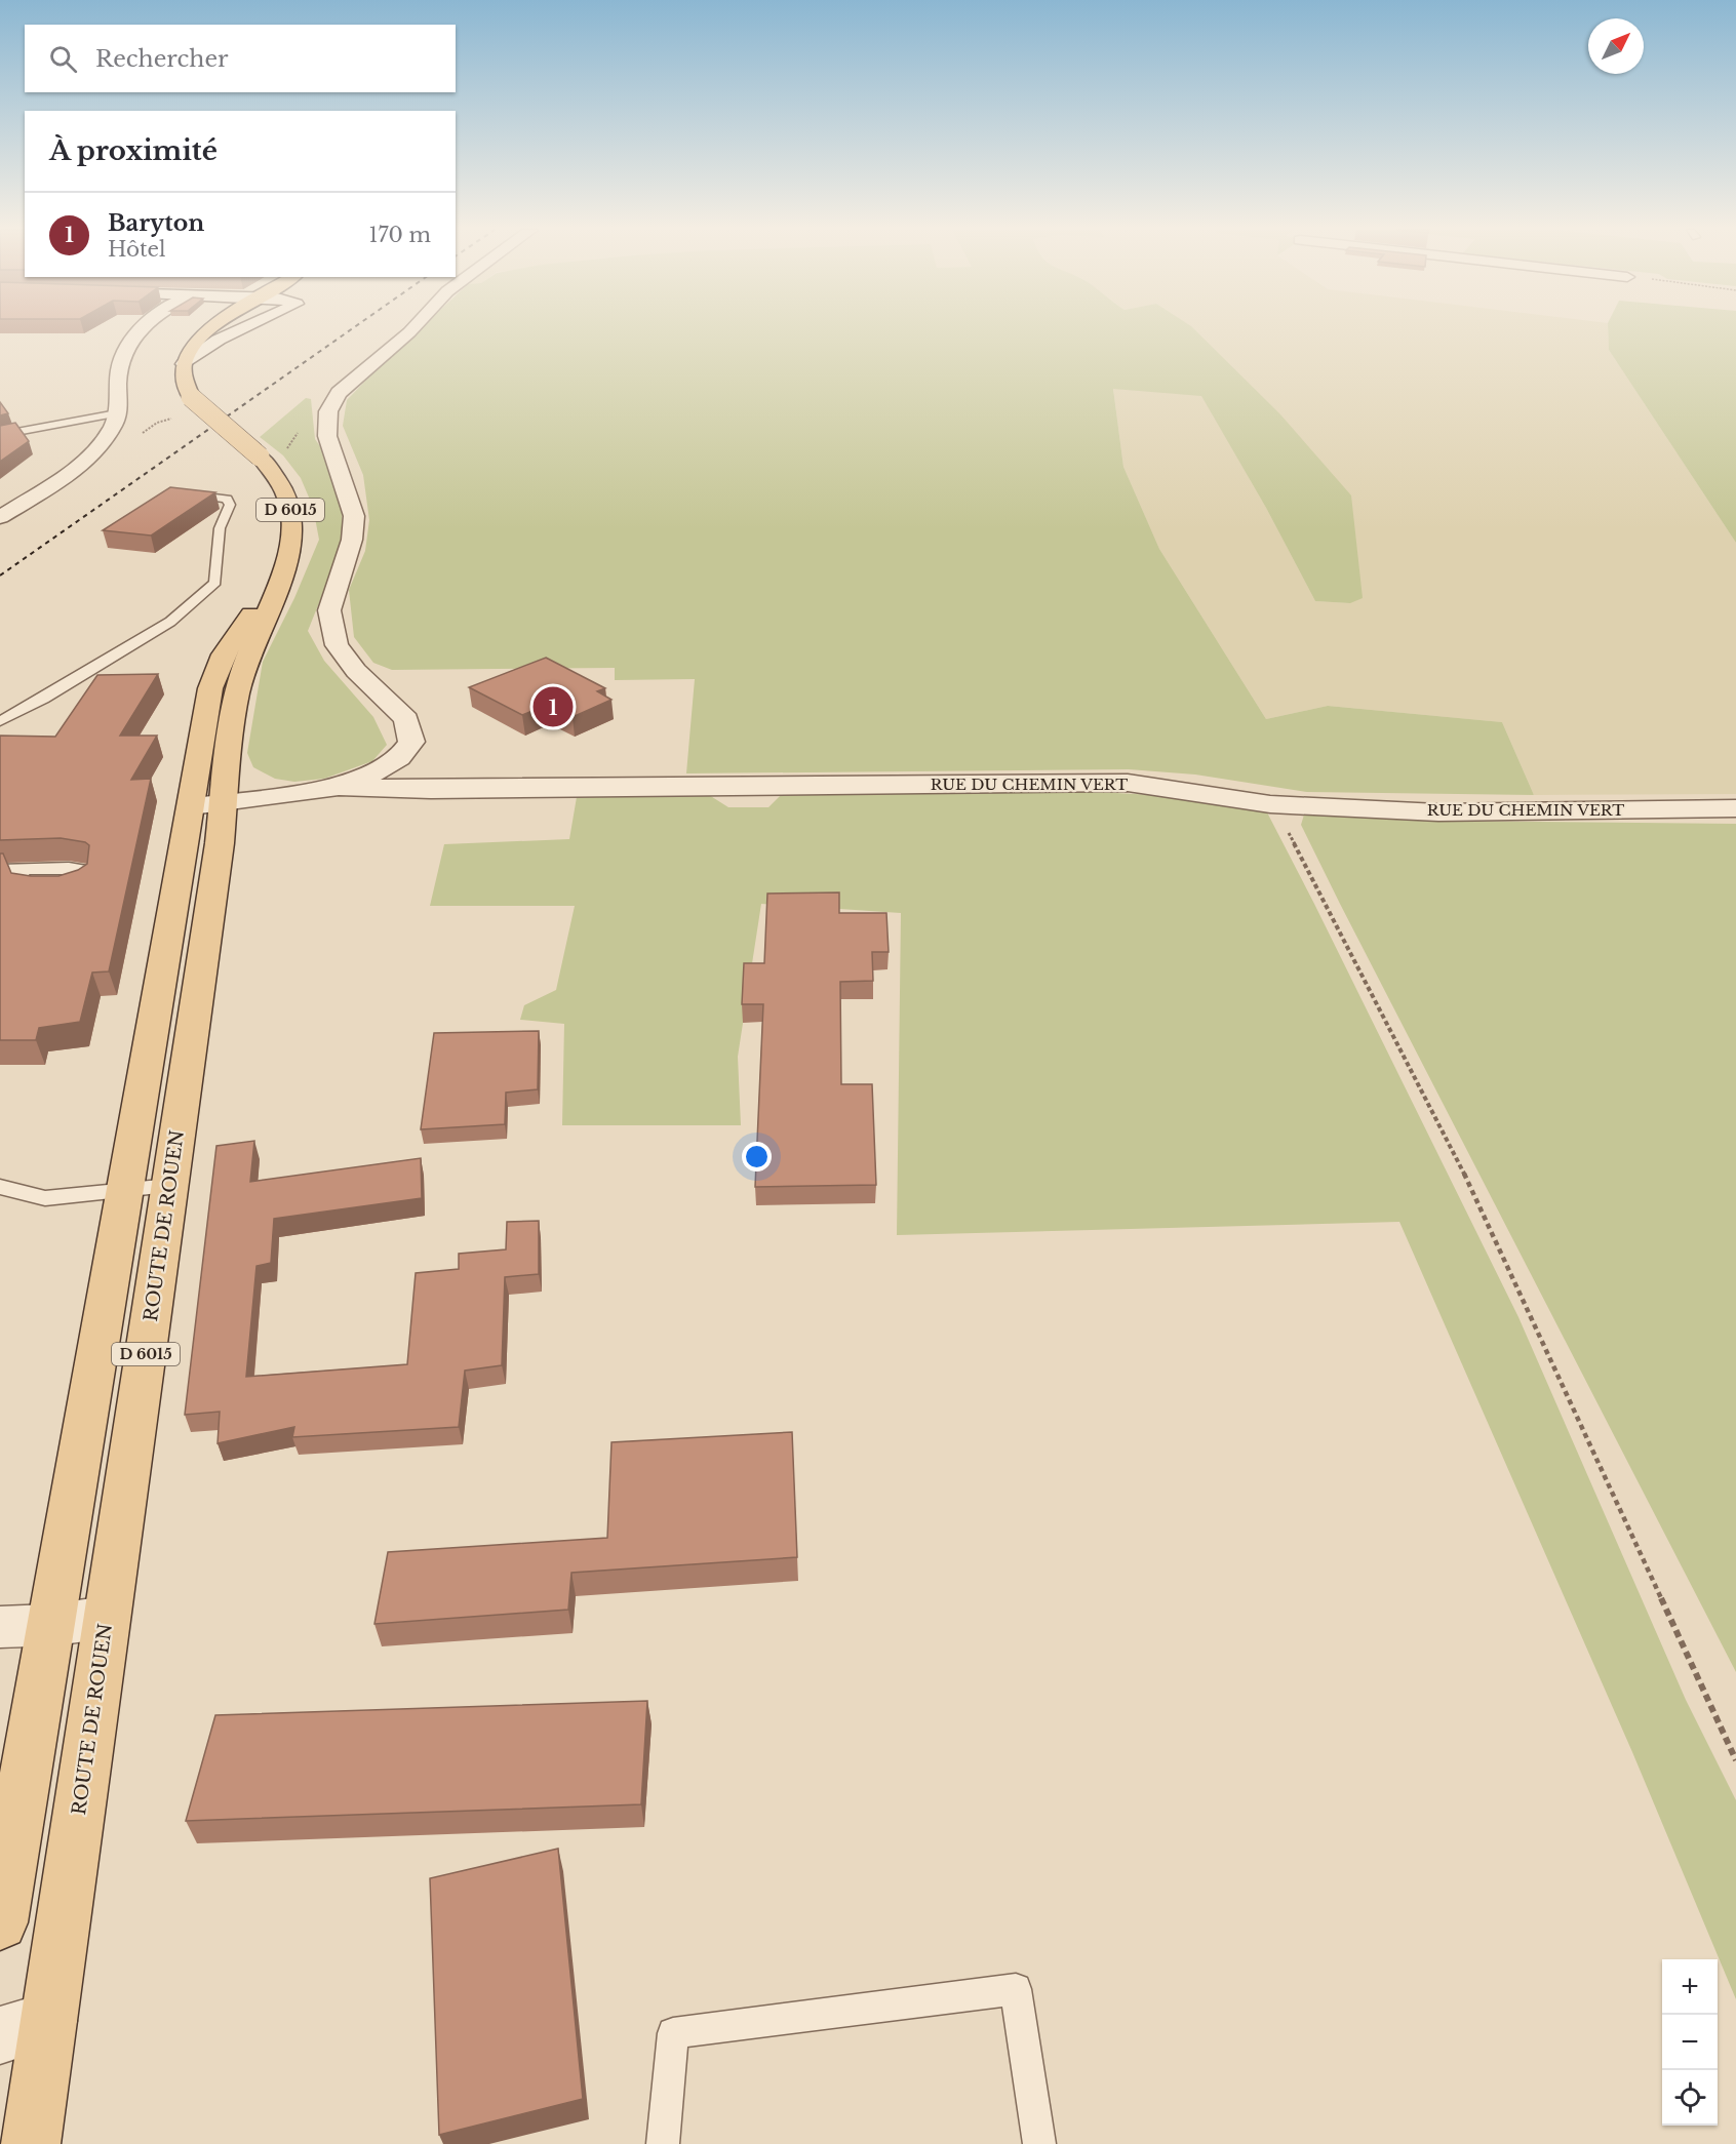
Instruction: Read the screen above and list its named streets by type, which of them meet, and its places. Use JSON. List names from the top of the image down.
{
  "streets": {
    "main road": ["D 6015", "ROUTE DE ROUEN"],
    "street": ["RUE DU CHEMIN VERT"]
  },
  "crossings": [
    ["RUE DU CHEMIN VERT", "ROUTE DE ROUEN"]
  ],
  "north": "top right",
  "page": {
    "search": "Rechercher",
    "heading": "À proximité",
    "list": [
      {
        "mark": "1",
        "name": "Baryton",
        "note": "Hôtel",
        "value": "170 m"
      }
    ],
    "pins": "1",
    "map_buttons": ["+", "−"]
  }
}
